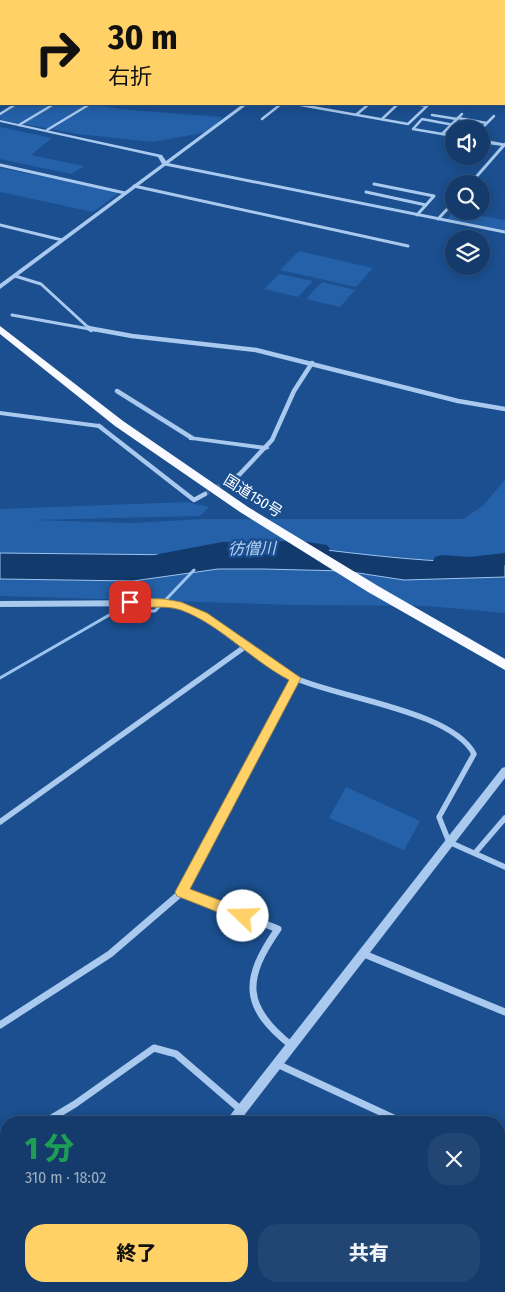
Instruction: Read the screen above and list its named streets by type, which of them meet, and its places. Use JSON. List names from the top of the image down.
{
  "streets": {
    "highway": ["国道150号"]
  },
  "water": ["彷僧川"],
  "page": {
    "turn": ["30 m", "右折"],
    "heading": ["1 分", "310 m · 18:02"],
    "buttons": ["終了", "共有"]
  }
}
